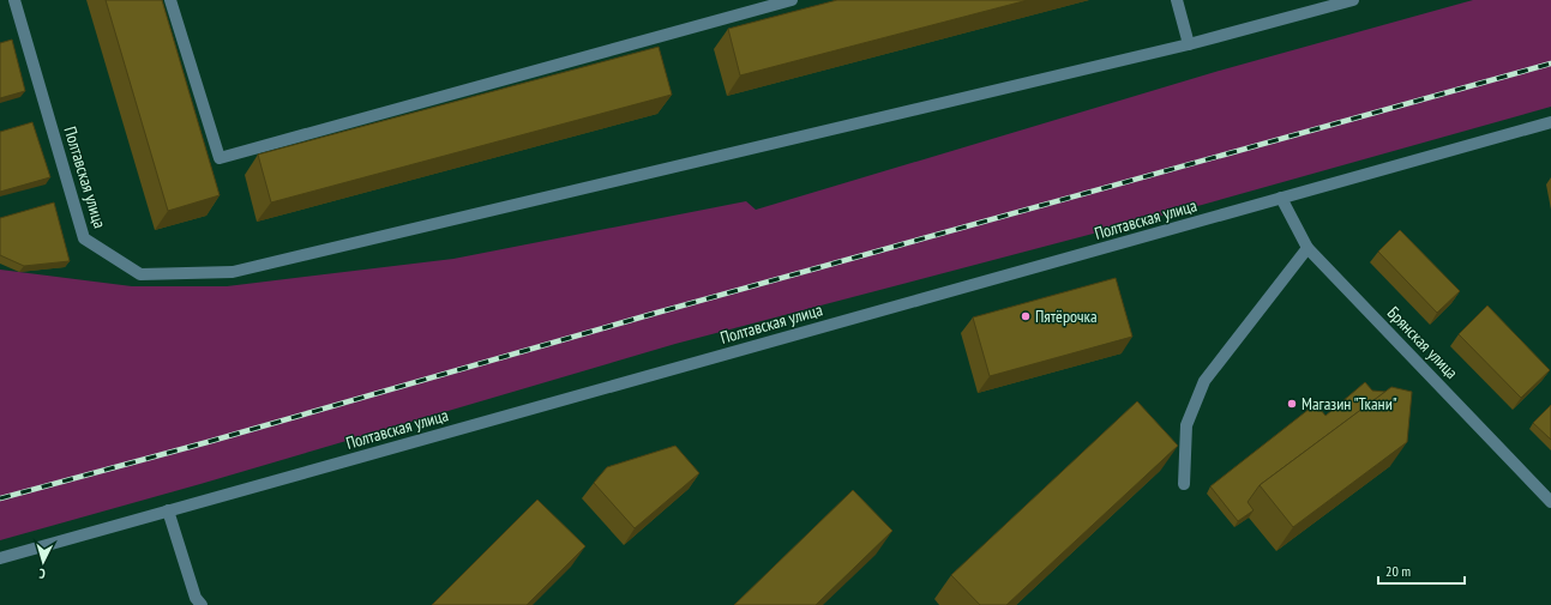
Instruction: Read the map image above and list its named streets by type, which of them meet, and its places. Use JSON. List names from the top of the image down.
{
  "streets": {
    "street": ["Полтавская улица", "Брянская улица"]
  },
  "crossings": [
    ["Полтавская улица", "Брянская улица"]
  ],
  "places": ["Пятёрочка", "Магазин \"Ткани\""],
  "scale_bar": "20 m",
  "north": "bottom"
}
